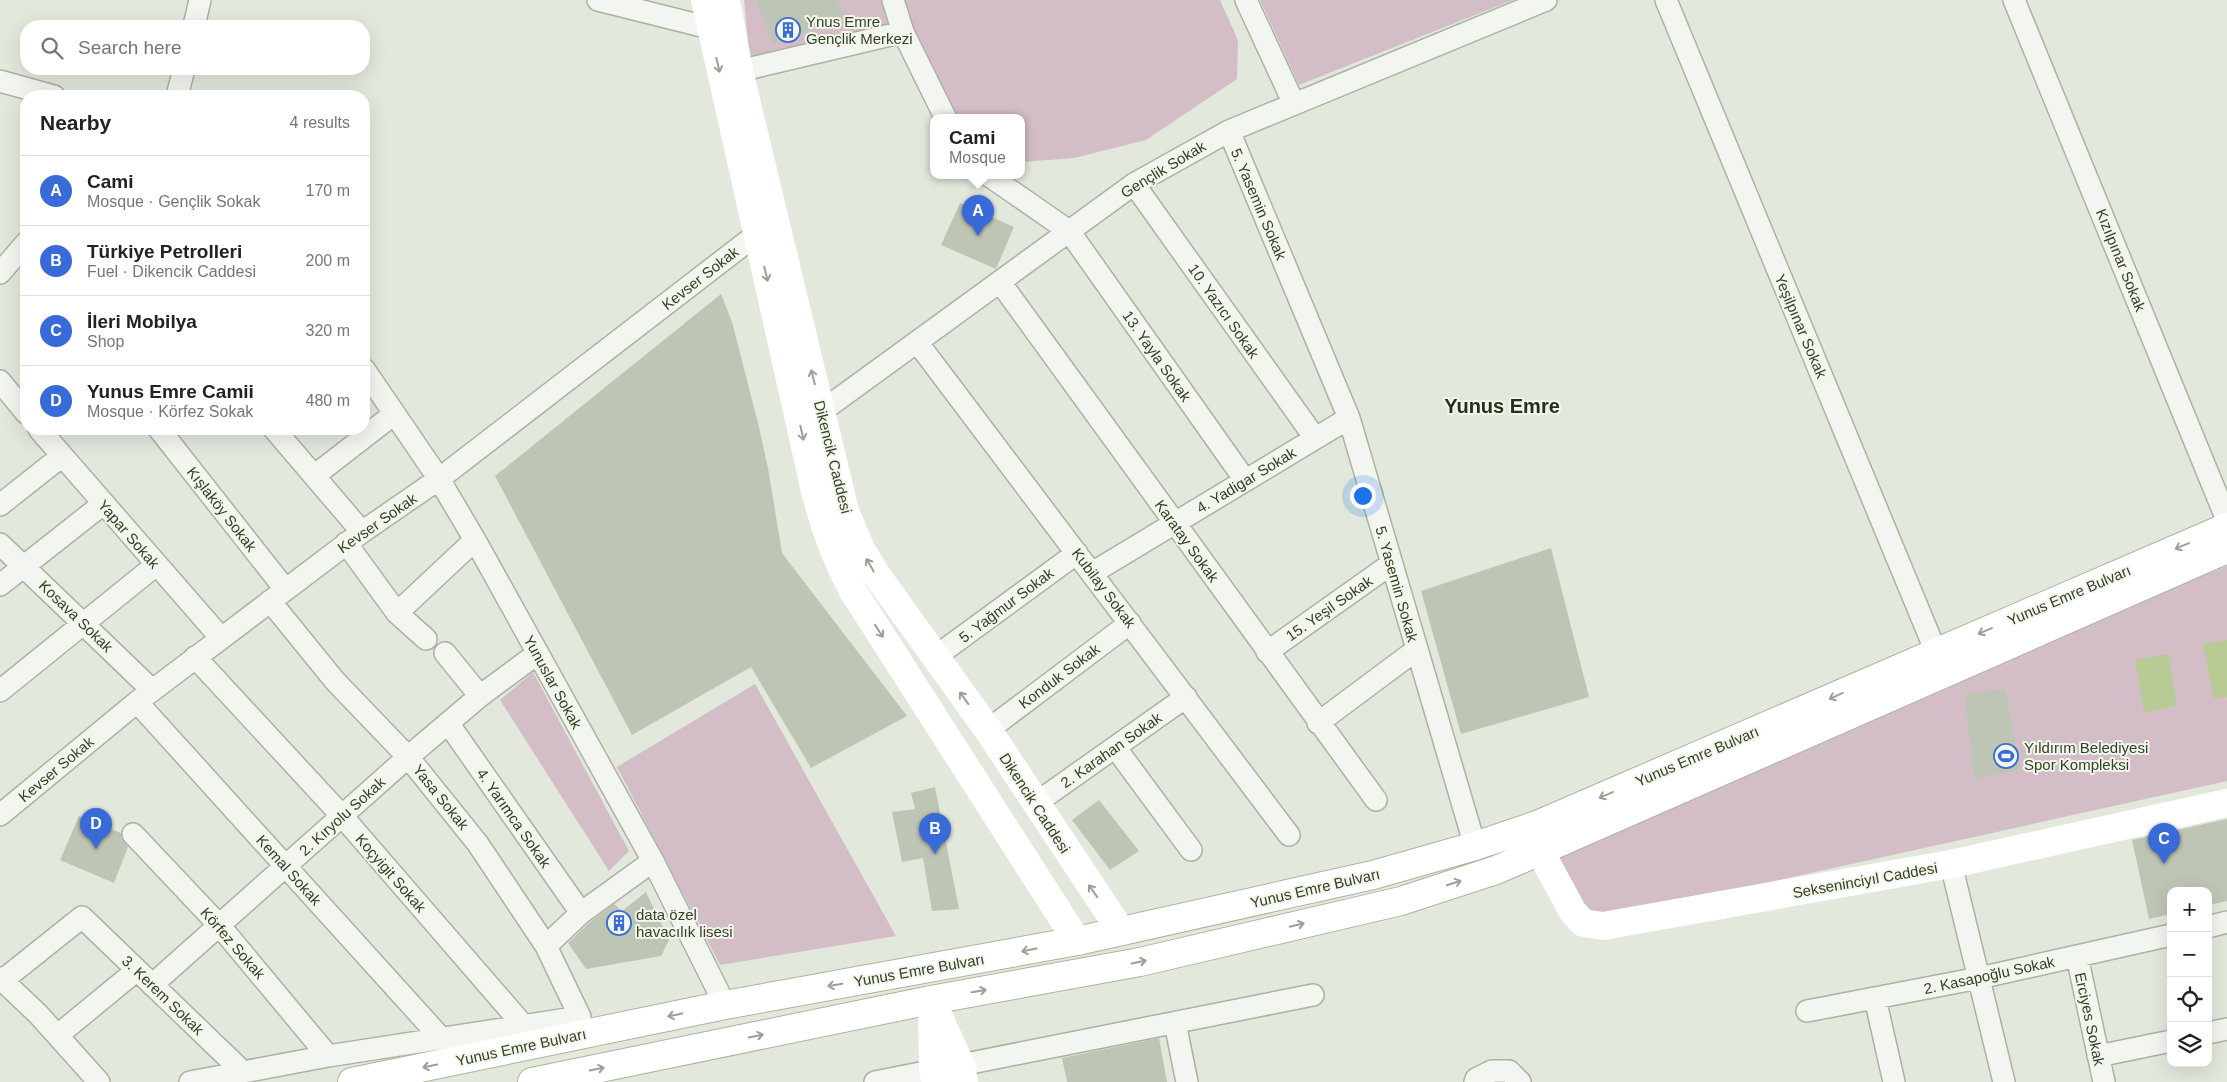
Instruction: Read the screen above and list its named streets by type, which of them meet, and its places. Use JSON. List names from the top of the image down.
{
  "streets": {
    "main road": ["Dikencik Caddesi", "Yunus Emre Bulvarı", "Sekseninciyıl Caddesi"],
    "street": [
      "Gençlik Sokak",
      "5. Yasemin Sokak",
      "Kızılpınar Sokak",
      "Kevser Sokak",
      "10. Yazıcı Sokak",
      "Yeşilpınar Sokak",
      "13. Yayla Sokak",
      "4. Yadigar Sokak",
      "Kışlaköy Sokak",
      "Yapar Sokak",
      "Karatay Sokak",
      "Kubilay Sokak",
      "5. Yağmur Sokak",
      "15. Yeşil Sokak",
      "Kosava Sokak",
      "Konduk Sokak",
      "Yunuslar Sokak",
      "2. Karahan Sokak",
      "Yasa Sokak",
      "2. Kıryolu Sokak",
      "4. Yarımca Sokak",
      "Kemal Sokak",
      "Koçyigit Sokak",
      "Körfez Sokak",
      "2. Kasapoğlu Sokak",
      "3. Kerem Sokak",
      "Erciyes Sokak"
    ]
  },
  "crossings": [
    ["Gençlik Sokak", "5. Yasemin Sokak"],
    ["Gençlik Sokak", "10. Yazıcı Sokak"],
    ["Gençlik Sokak", "13. Yayla Sokak"],
    ["Gençlik Sokak", "Dikencik Caddesi"],
    ["Gençlik Sokak", "Karatay Sokak"],
    ["Gençlik Sokak", "Kubilay Sokak"],
    ["5. Yasemin Sokak", "4. Yadigar Sokak"],
    ["5. Yasemin Sokak", "Yunus Emre Bulvarı"],
    ["5. Yasemin Sokak", "15. Yeşil Sokak"],
    ["Kevser Sokak", "Dikencik Caddesi"],
    ["Kevser Sokak", "Kışlaköy Sokak"],
    ["Kevser Sokak", "Yapar Sokak"],
    ["Kevser Sokak", "Kosava Sokak"],
    ["Kevser Sokak", "Yunuslar Sokak"],
    ["Kevser Sokak", "Yasa Sokak"],
    ["Kevser Sokak", "Kemal Sokak"],
    ["Kevser Sokak", "Koçyigit Sokak"],
    ["10. Yazıcı Sokak", "4. Yadigar Sokak"],
    ["Yeşilpınar Sokak", "Yunus Emre Bulvarı"],
    ["13. Yayla Sokak", "4. Yadigar Sokak"],
    ["Dikencik Caddesi", "Yunus Emre Bulvarı"],
    ["Dikencik Caddesi", "5. Yağmur Sokak"],
    ["Dikencik Caddesi", "Konduk Sokak"],
    ["Dikencik Caddesi", "2. Karahan Sokak"],
    ["4. Yadigar Sokak", "Karatay Sokak"],
    ["4. Yadigar Sokak", "Kubilay Sokak"],
    ["Kışlaköy Sokak", "Yasa Sokak"],
    ["Karatay Sokak", "15. Yeşil Sokak"],
    ["Kubilay Sokak", "5. Yağmur Sokak"],
    ["Kubilay Sokak", "Konduk Sokak"],
    ["Kubilay Sokak", "2. Karahan Sokak"],
    ["Yunus Emre Bulvarı", "Yunuslar Sokak"],
    ["Yunus Emre Bulvarı", "Sekseninciyıl Caddesi"],
    ["Kosava Sokak", "Kemal Sokak"],
    ["Yunuslar Sokak", "2. Kıryolu Sokak"],
    ["Yasa Sokak", "2. Kıryolu Sokak"],
    ["Yasa Sokak", "Koçyigit Sokak"],
    ["2. Kıryolu Sokak", "4. Yarımca Sokak"],
    ["2. Kıryolu Sokak", "Kemal Sokak"],
    ["2. Kıryolu Sokak", "Koçyigit Sokak"],
    ["2. Kıryolu Sokak", "Körfez Sokak"],
    ["2. Kıryolu Sokak", "3. Kerem Sokak"],
    ["2. Kasapoğlu Sokak", "Erciyes Sokak"]
  ],
  "districts": ["Yunus Emre"],
  "places": {
    "building": ["Ynus Emre Gençlik Merkezi", "data özel havacılık lisesi"],
    "sports": ["Yıldırım Belediyesi Spor Kompleksi"]
  },
  "page": {
    "search": "Search here",
    "heading": ["Nearby", "4 results"],
    "popup": ["Cami", "Mosque"],
    "list": [
      {
        "mark": "A",
        "name": "Cami",
        "note": "Mosque · Gençlik Sokak",
        "value": "170 m"
      },
      {
        "mark": "B",
        "name": "Türkiye Petrolleri",
        "note": "Fuel · Dikencik Caddesi",
        "value": "200 m"
      },
      {
        "mark": "C",
        "name": "İleri Mobilya",
        "note": "Shop",
        "value": "320 m"
      },
      {
        "mark": "D",
        "name": "Yunus Emre Camii",
        "note": "Mosque · Körfez Sokak",
        "value": "480 m"
      }
    ],
    "pins": [
      "A",
      "D",
      "B",
      "C"
    ],
    "map_buttons": ["+", "−"]
  }
}
